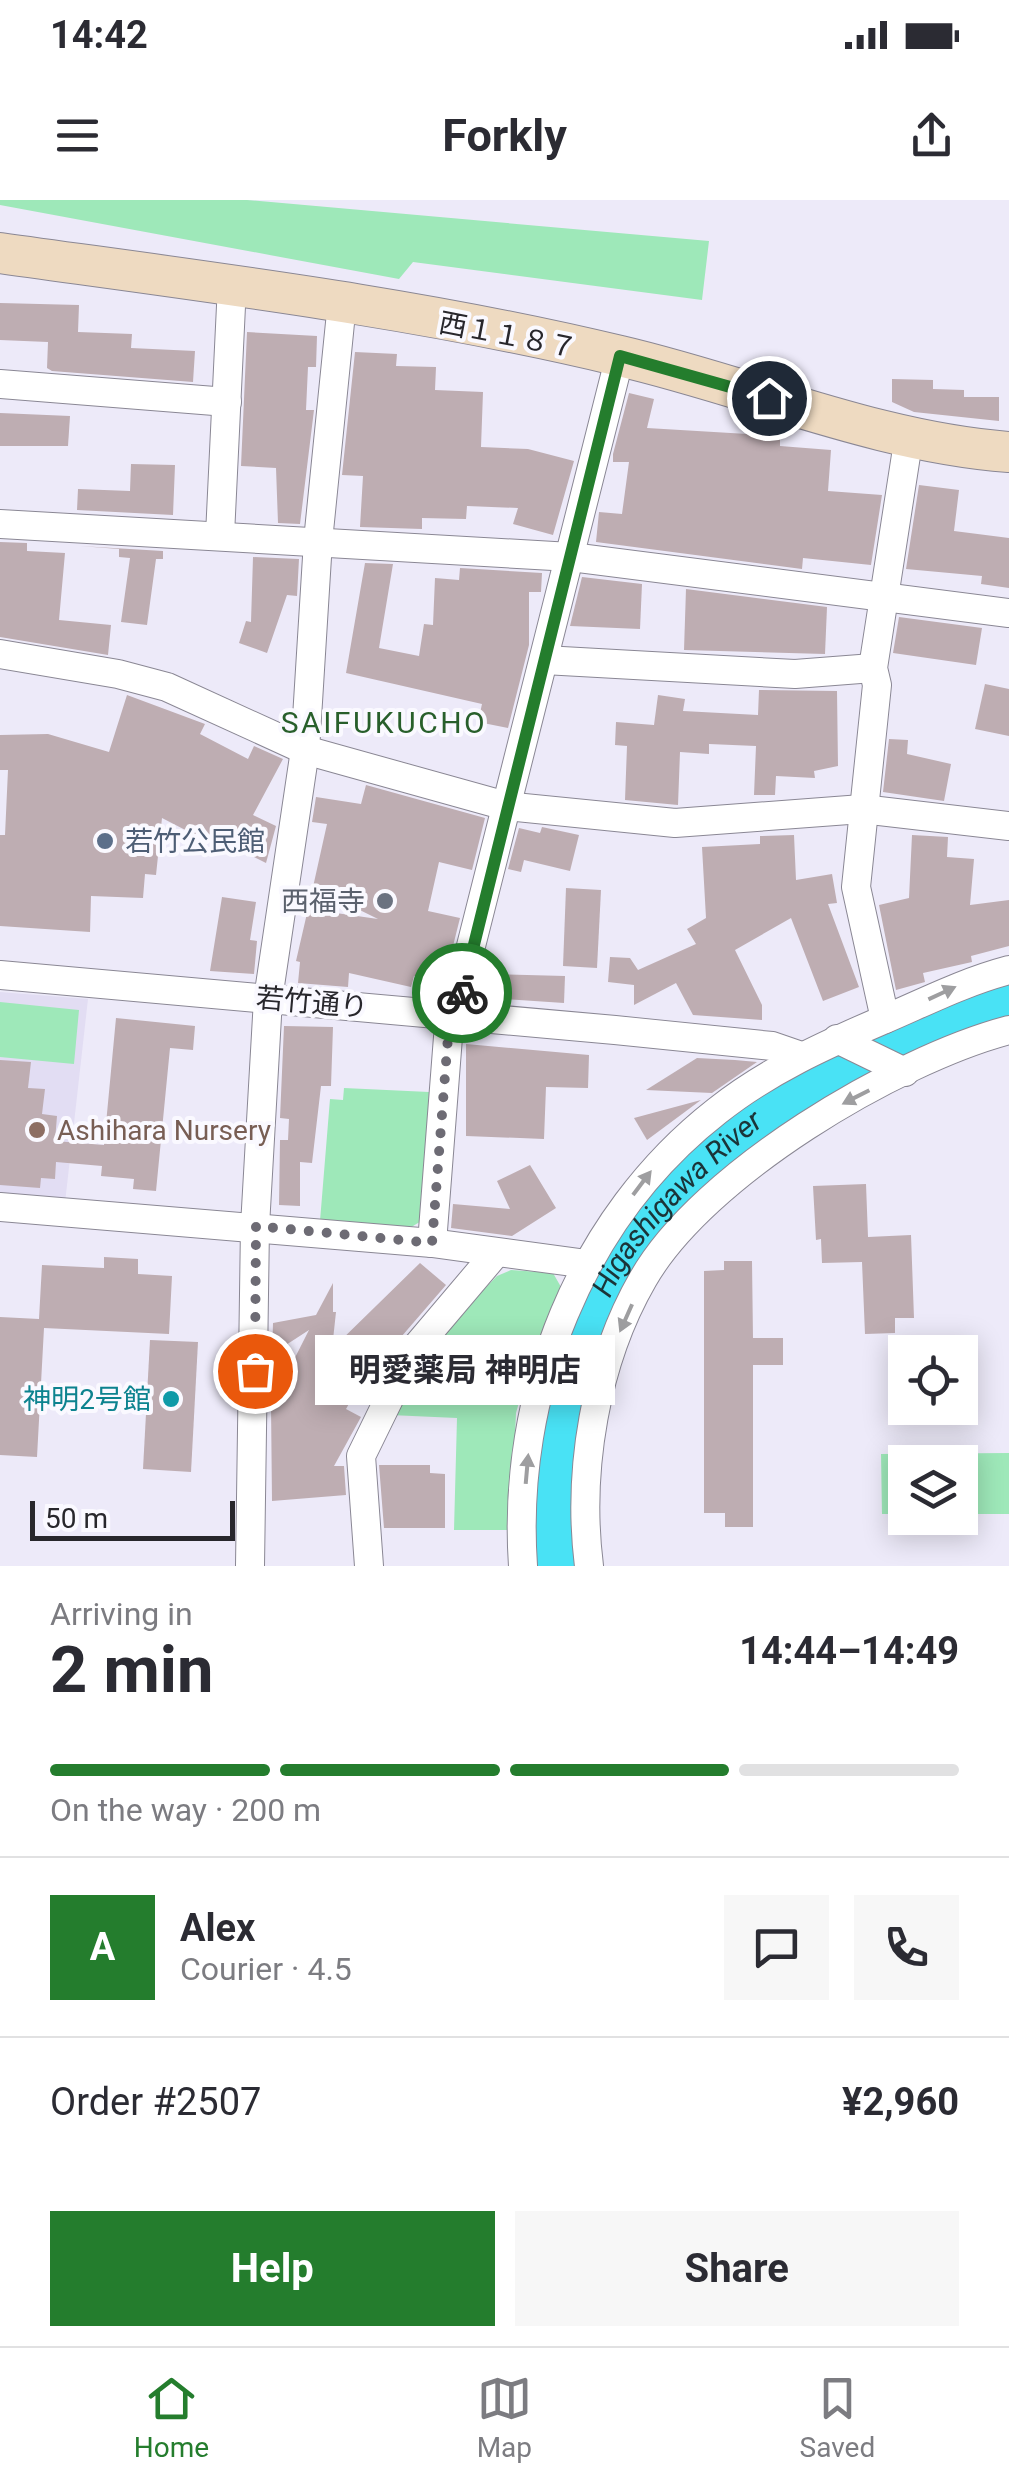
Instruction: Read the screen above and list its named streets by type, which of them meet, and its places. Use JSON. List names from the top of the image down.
{
  "streets": {
    "street": ["西１１８７", "若竹通り"]
  },
  "districts": ["SAIFUKUCHO"],
  "water": ["Higashigawa River"],
  "places": [
    "若竹公民館",
    "西福寺",
    "Ashihara Nursery",
    "明愛薬局 神明店",
    "神明2号館"
  ],
  "scale_bar": "50 m",
  "page": {
    "status": "14:42",
    "header": "Forkly",
    "bubble": "明愛薬局 神明店",
    "scale": "50 m",
    "heading": ["2 min", "Arriving in", "14:44–14:49"],
    "panel": [
      "Alex",
      "Courier · 4.5",
      "Order #2507",
      "¥2,960"
    ],
    "bar": "On the way · 200 m",
    "round": "A",
    "buttons": ["Help", "Share"],
    "tabs": ["Home", "Map", "Saved"]
  }
}
